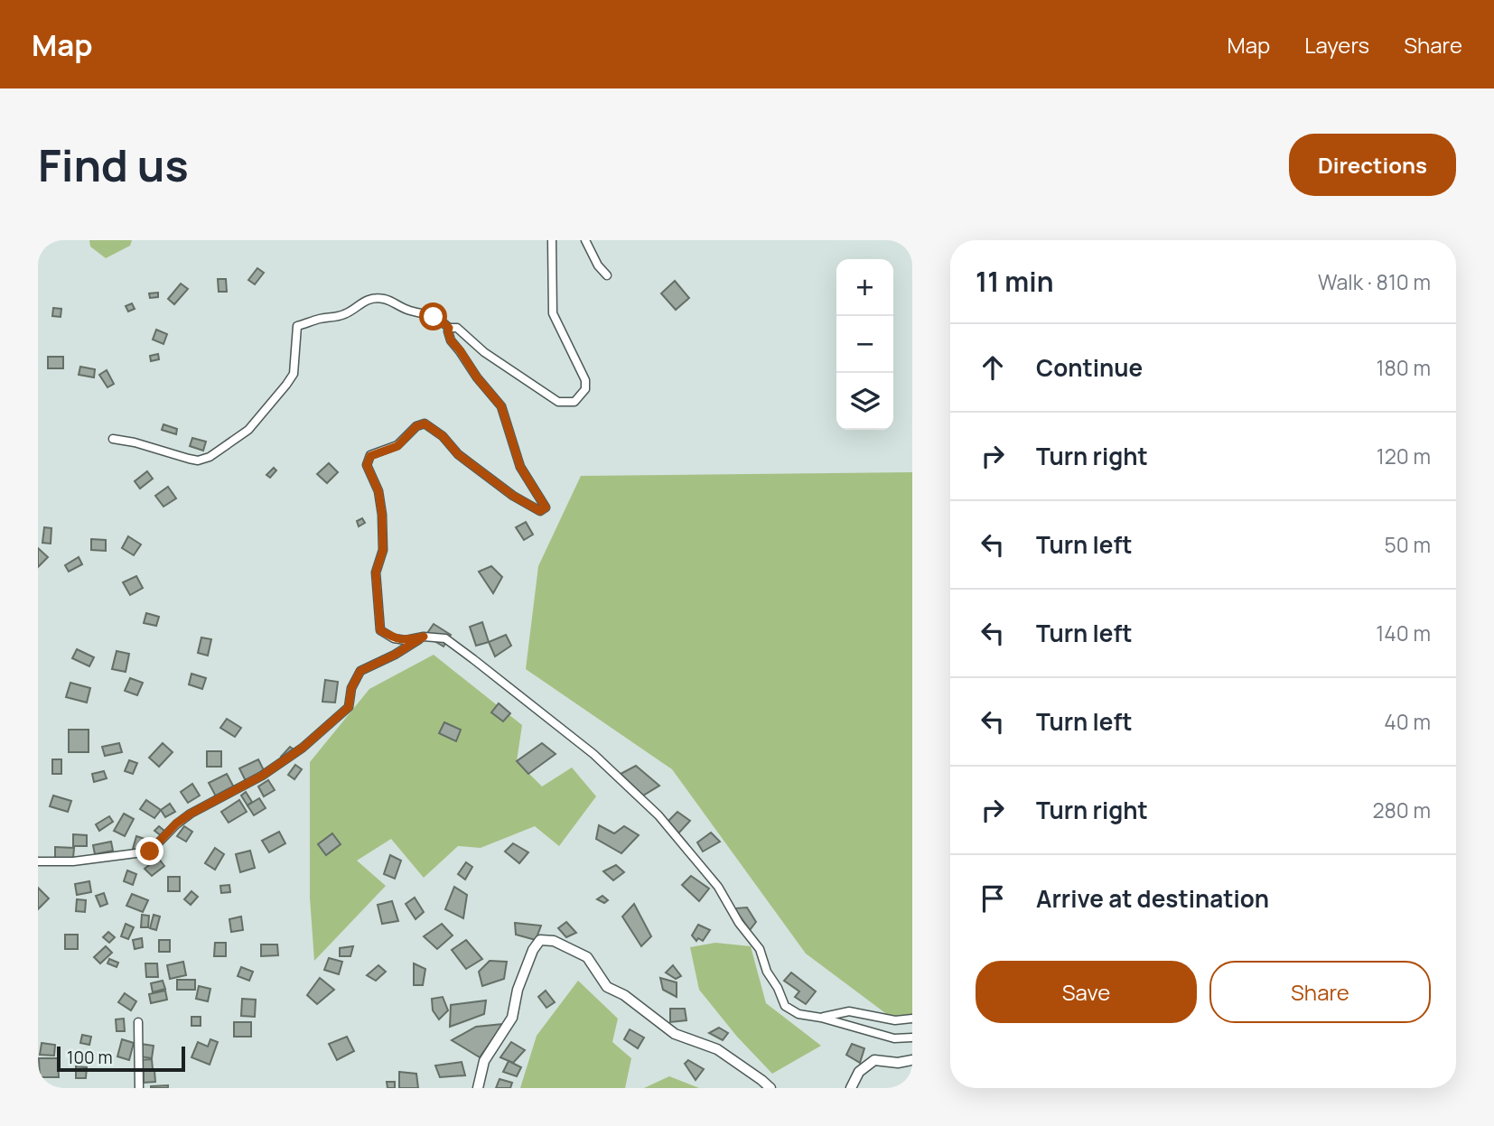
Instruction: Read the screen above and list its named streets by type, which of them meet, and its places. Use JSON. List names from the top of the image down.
{
  "scale_bar": "100 m",
  "page": {
    "header": "Map",
    "nav": ["Map", "Layers", "Share"],
    "buttons": [
      "Directions",
      ["Save", "Share"]
    ],
    "title": "Find us",
    "heading": ["11 min", "Walk · 810 m"],
    "map_buttons": ["+", "−"],
    "list": [
      ["Continue", "180 m"],
      ["Turn right", "120 m"],
      ["Turn left", "50 m"],
      ["Turn left", "140 m"],
      ["Turn left", "40 m"],
      ["Turn right", "280 m"],
      "Arrive at destination"
    ],
    "scale": "100 m"
  }
}
